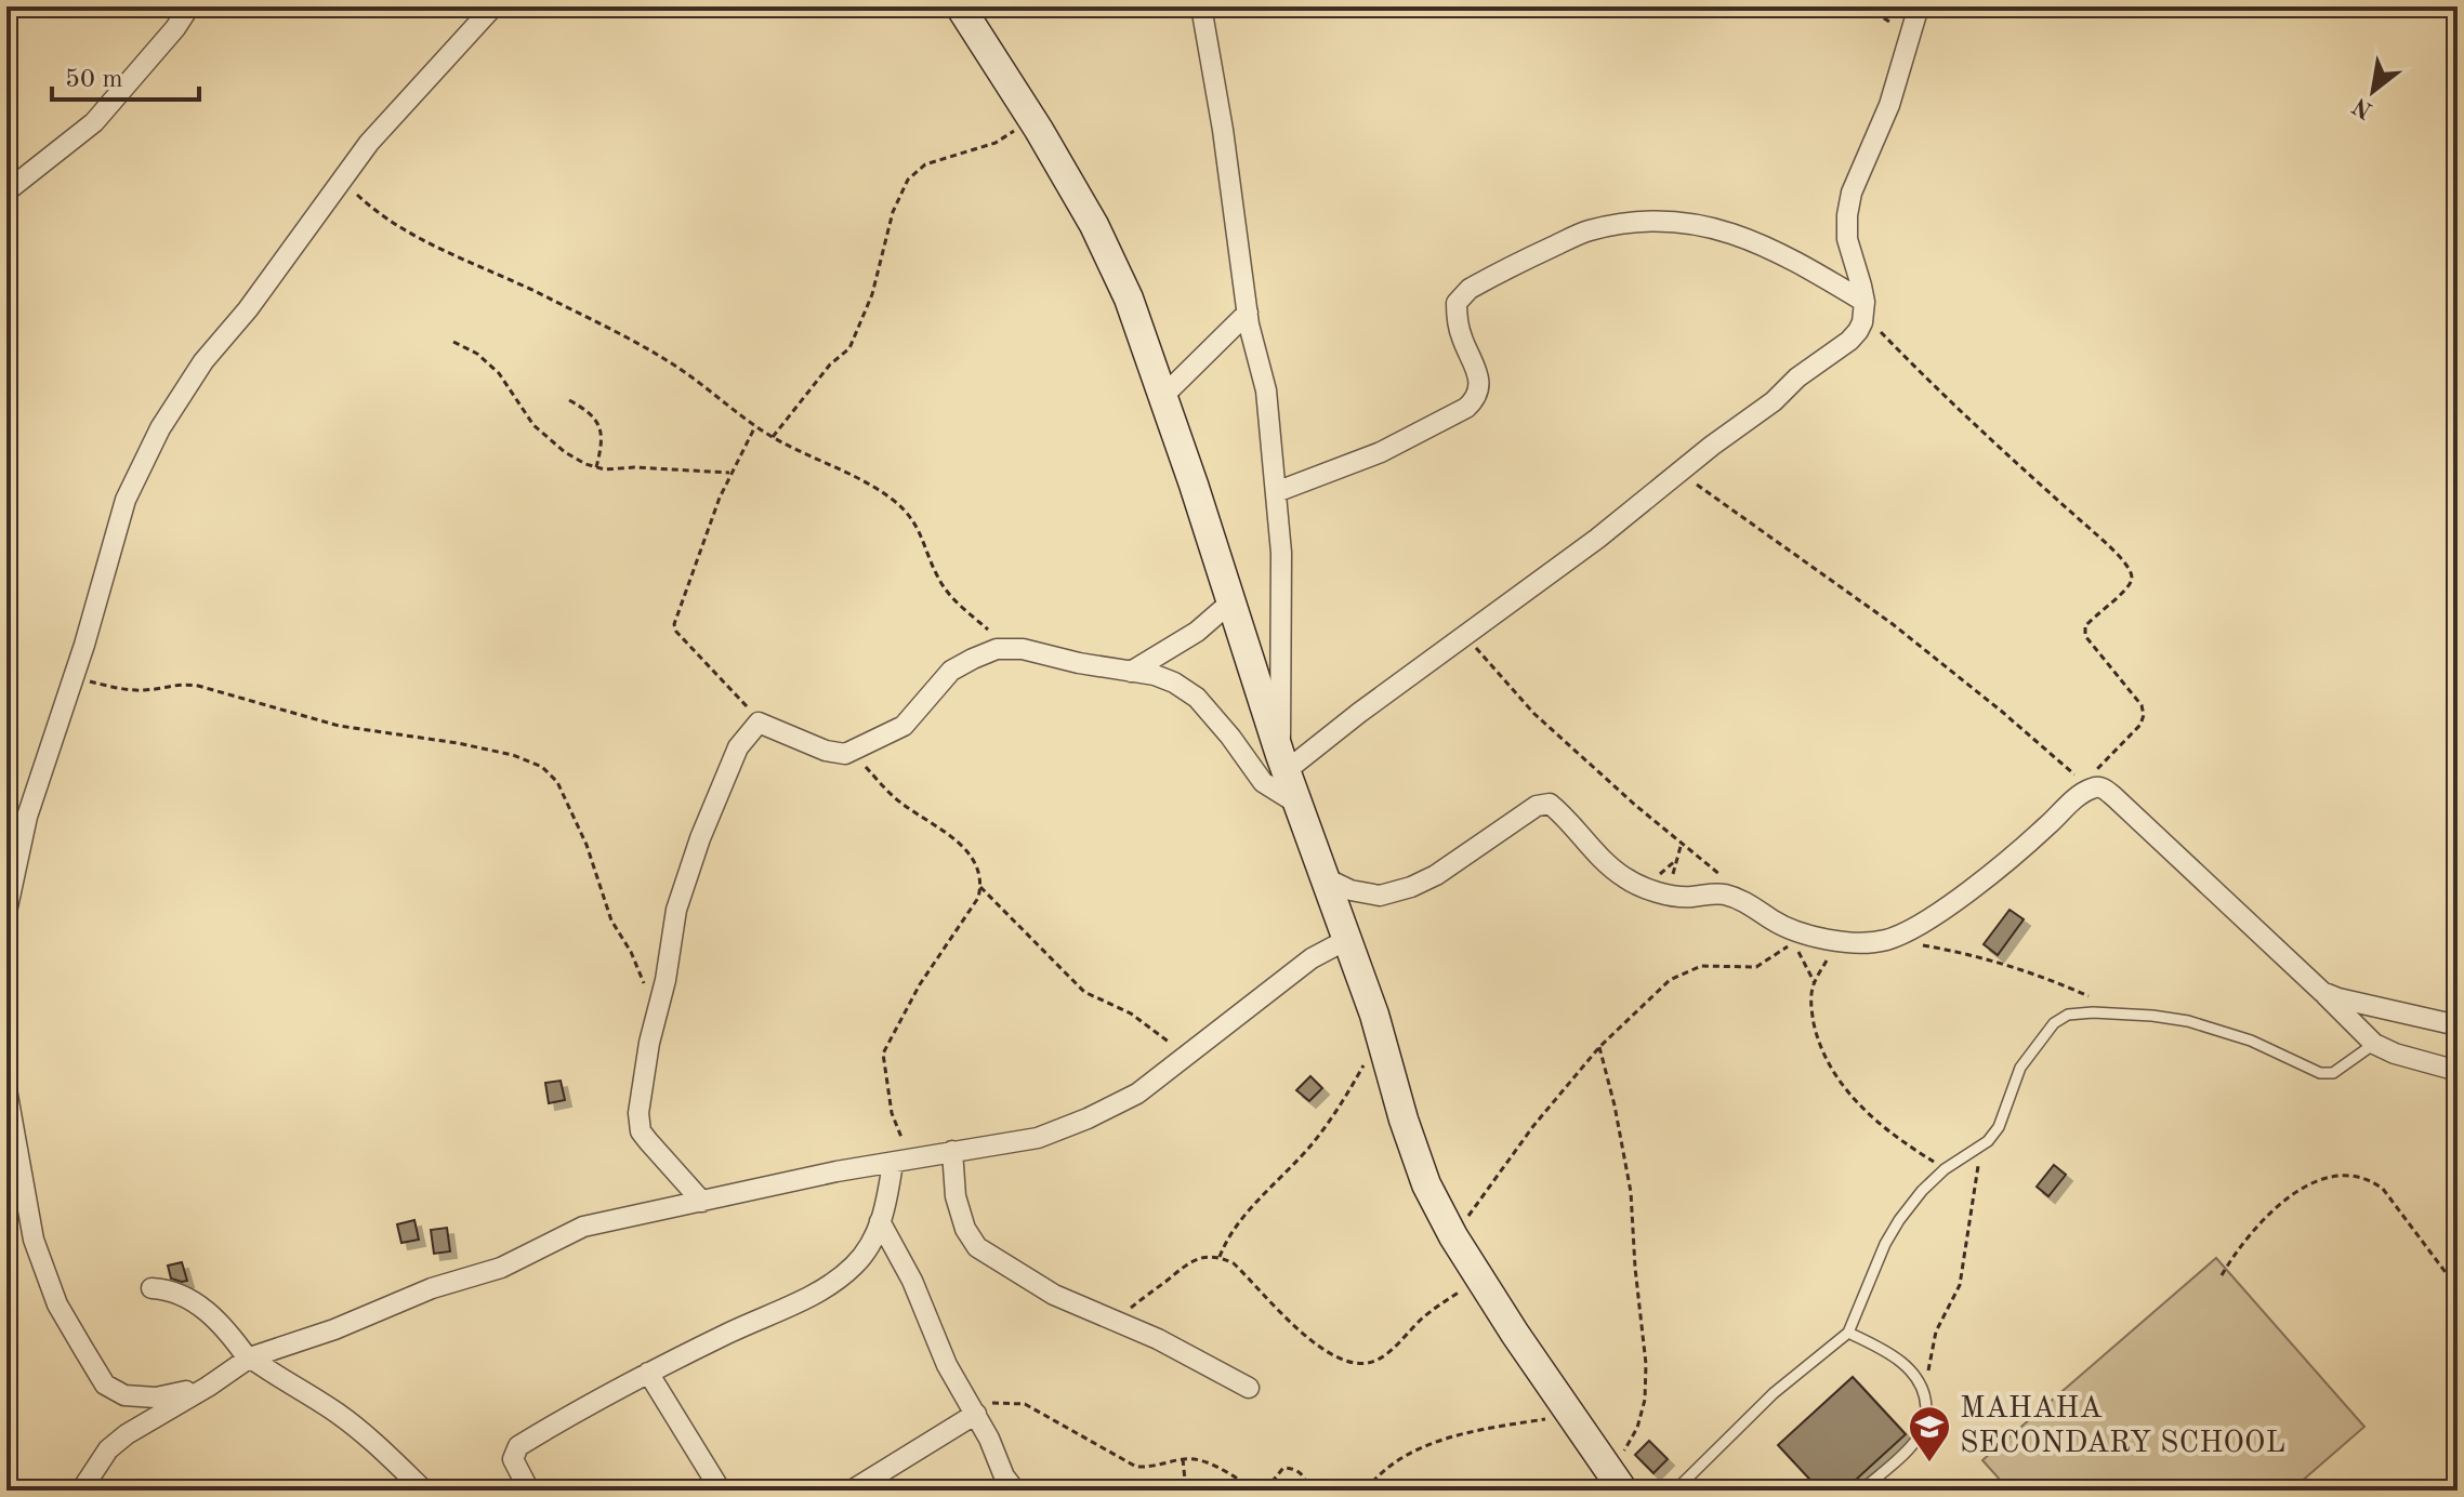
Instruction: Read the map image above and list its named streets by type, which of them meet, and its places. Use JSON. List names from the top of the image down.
{
  "places": {
    "school or university": ["MAHAHA SECONDARY SCHOOL"]
  },
  "scale_bar": "50 m",
  "north": "bottom left"
}
